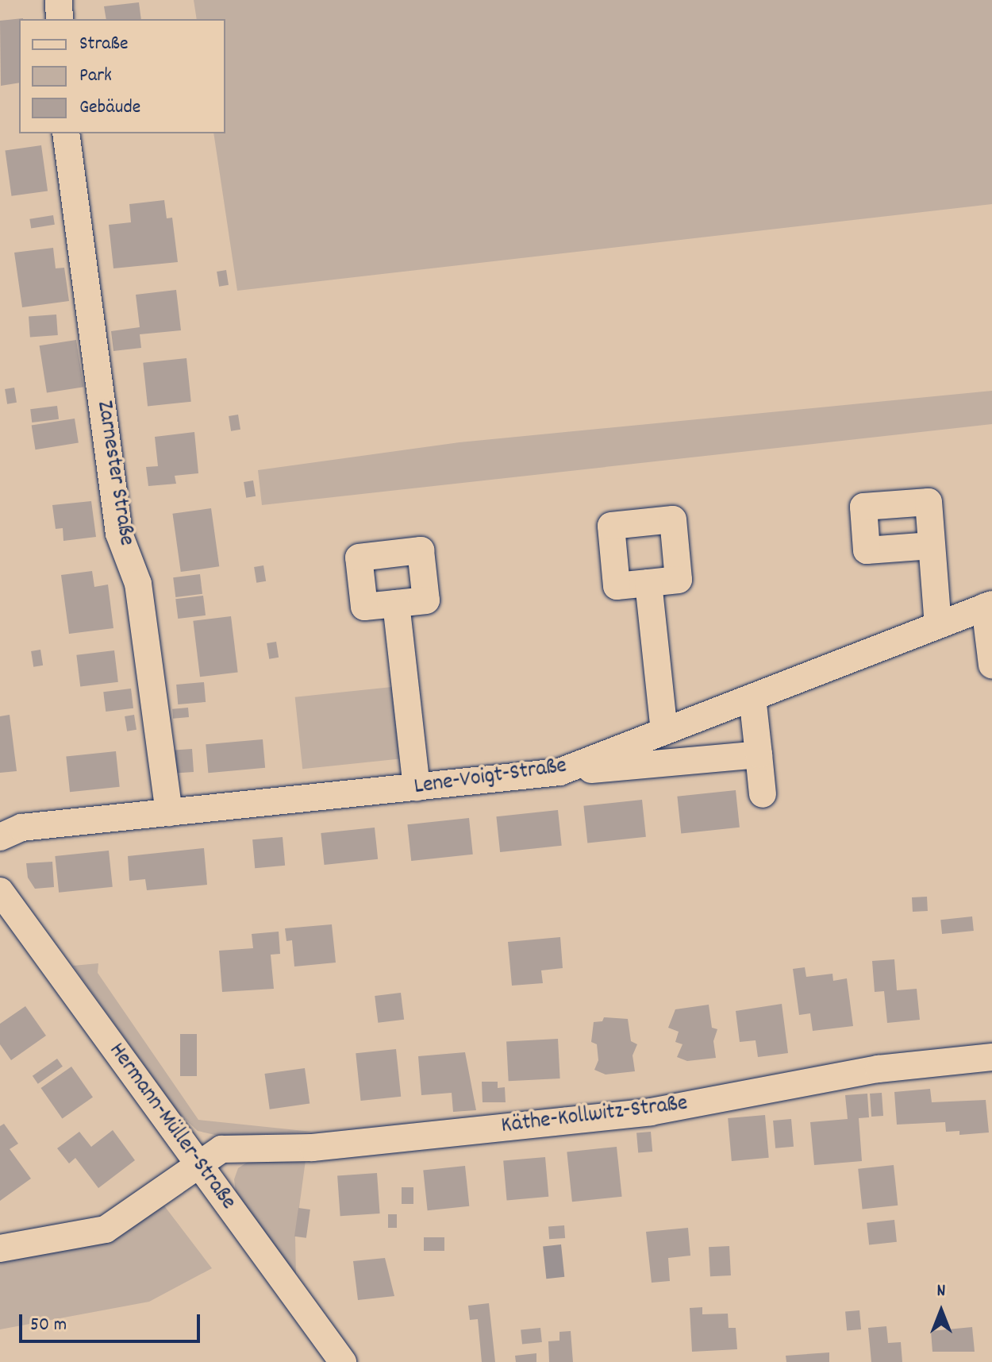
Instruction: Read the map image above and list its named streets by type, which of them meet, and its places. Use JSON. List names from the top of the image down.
{
  "streets": {
    "street": [
      "Zarnester Straße",
      "Lene-Voigt-Straße",
      "Käthe-Kollwitz-Straße",
      "Hermann-Müller-Straße"
    ]
  },
  "crossings": [
    ["Zarnester Straße", "Lene-Voigt-Straße"],
    ["Käthe-Kollwitz-Straße", "Hermann-Müller-Straße"]
  ],
  "legend": ["Straße", "Park", "Gebäude"],
  "scale_bar": "50 m",
  "north": "top"
}
